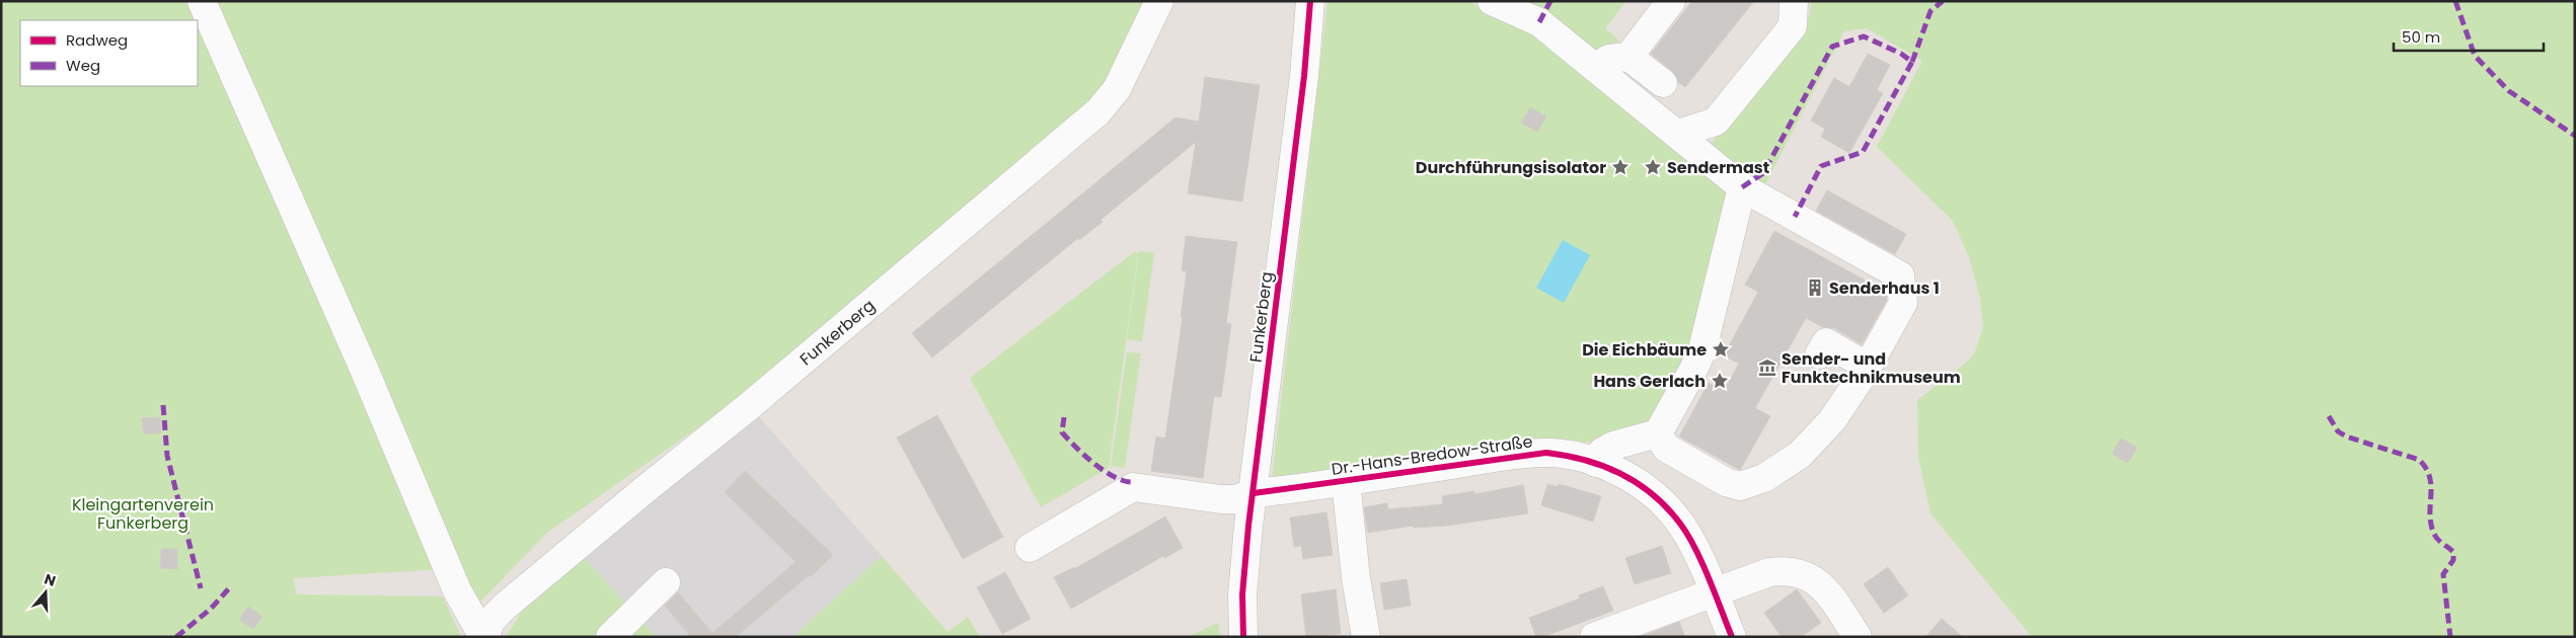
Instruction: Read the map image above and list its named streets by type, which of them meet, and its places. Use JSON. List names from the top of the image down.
{
  "streets": {
    "street": ["Funkerberg", "Dr.-Hans-Bredow-Straße"]
  },
  "crossings": [
    ["Funkerberg", "Dr.-Hans-Bredow-Straße"]
  ],
  "parks": ["Kleingartenverein Funkerberg"],
  "places": {
    "place": [
      "Durchführungsisolator",
      "Sendermast",
      "Die Eichbäume",
      "Hans Gerlach"
    ],
    "building": ["Senderhaus 1"],
    "museum": ["Sender- und Funktechnikmuseum"]
  },
  "legend": ["Radweg", "Weg"],
  "scale_bar": "50 m",
  "north": "top"
}
